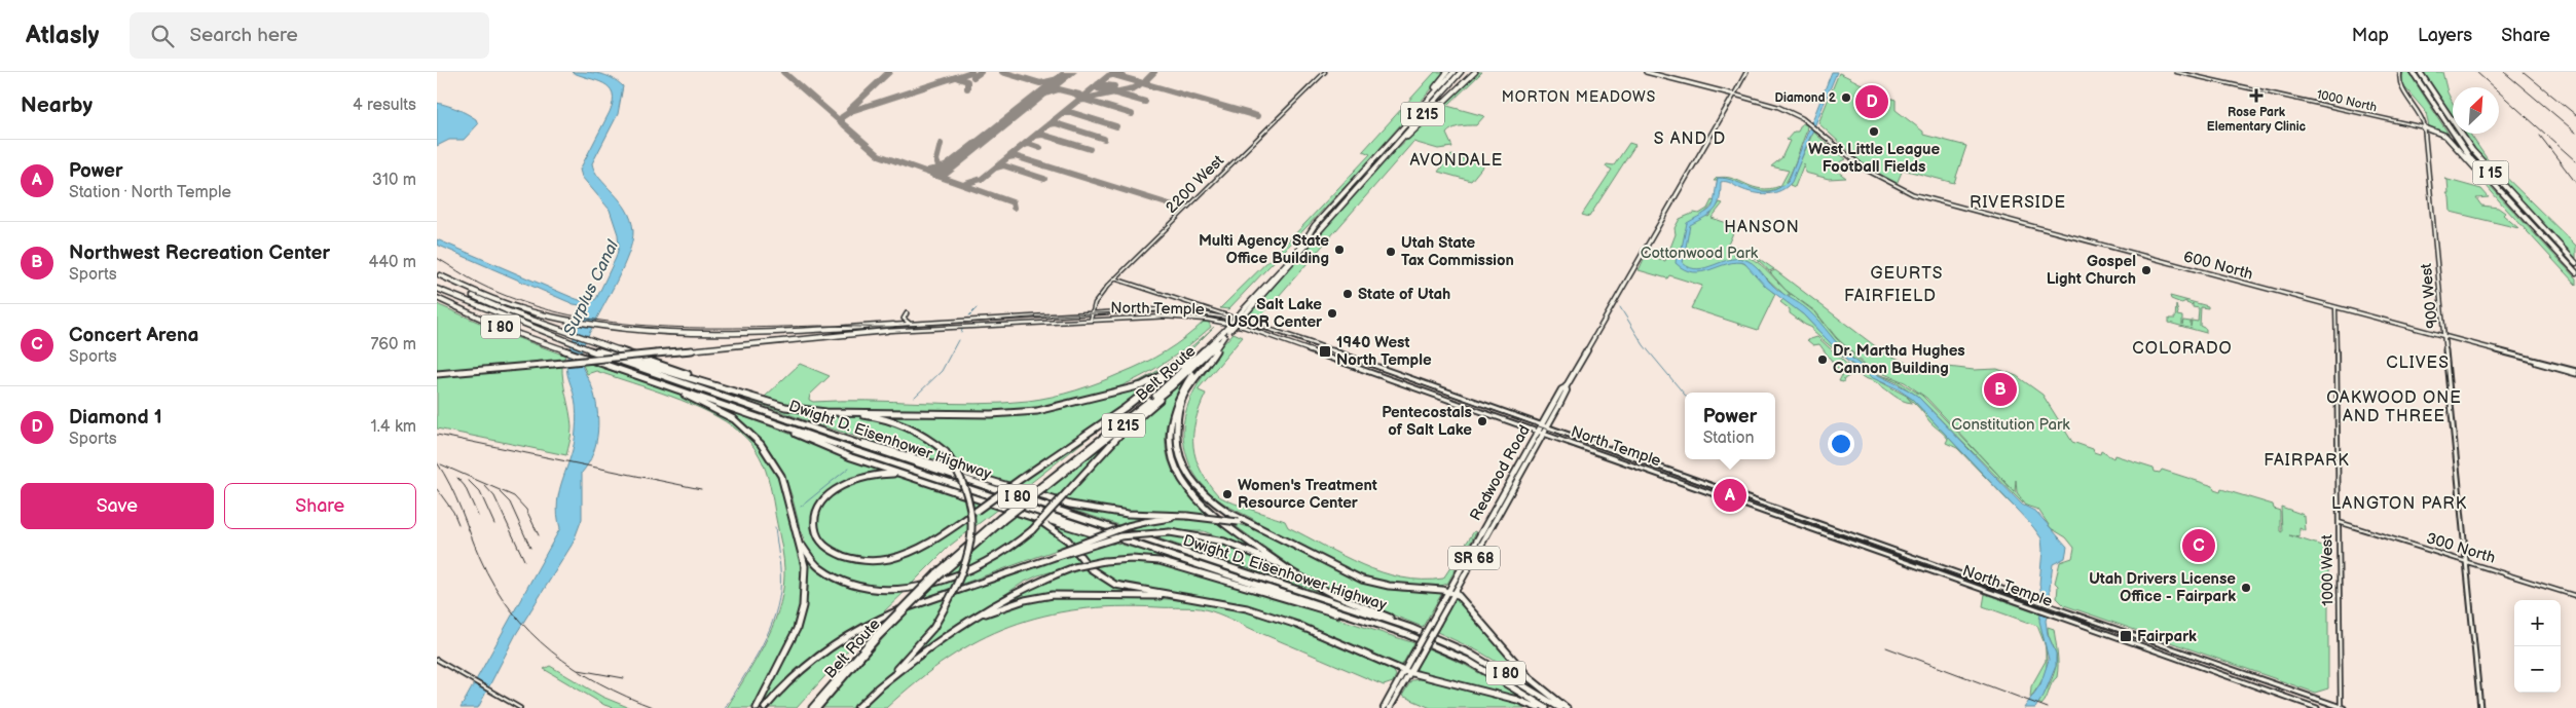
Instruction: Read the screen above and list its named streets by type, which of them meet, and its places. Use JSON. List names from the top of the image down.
{
  "streets": {
    "highway": [
      "I 215",
      "I 15",
      "I 80",
      "Belt Route",
      "Dwight D. Eisenhower Highway"
    ],
    "main road": [
      "600 North",
      "900 West",
      "North Temple",
      "Redwood Road",
      "SR 68"
    ],
    "street": [
      "1000 North",
      "2200 West",
      "300 North",
      "1000 West"
    ]
  },
  "crossings": [
    ["1000 North", "900 West"],
    ["2200 West", "North Temple"],
    ["600 North", "900 West"],
    ["600 North", "Redwood Road"],
    ["600 North", "1000 West"],
    ["900 West", "300 North"],
    ["North Temple", "Redwood Road"],
    ["North Temple", "1000 West"],
    ["300 North", "1000 West"]
  ],
  "districts": [
    "MORTON MEADOWS",
    "S AND D",
    "AVONDALE",
    "RIVERSIDE",
    "HANSON",
    "GEURTS",
    "FAIRFIELD",
    "COLORADO",
    "CLIVES",
    "OAKWOOD ONE AND THREE",
    "FAIRPARK",
    "LANGTON PARK"
  ],
  "water": ["Surplus Canal"],
  "parks": ["Cottonwood Park", "Constitution Park"],
  "places": {
    "health": ["Rose Park Elementary Clinic"],
    "other": [
      "Diamond 2",
      "West Little League Football Fields",
      "Multi Agency State Office Building",
      "Utah State Tax Commission",
      "Gospel Light Church",
      "State of Utah",
      "Salt Lake USOR Center",
      "Dr. Martha Hughes Cannon Building",
      "Pentecostals of Salt Lake",
      "Women's Treatment Resource Center",
      "Utah Drivers License Office - Fairpark"
    ],
    "transit": ["1940 West North Temple", "Fairpark"]
  },
  "north": "top right",
  "page": {
    "header": "Atlasly",
    "search": "Search here",
    "nav": ["Map", "Layers", "Share"],
    "heading": ["Nearby", "4 results"],
    "pins": [
      "D",
      "B",
      "A",
      "C"
    ],
    "list": [
      {
        "mark": "A",
        "name": "Power",
        "note": "Station · North Temple",
        "value": "310 m"
      },
      {
        "mark": "B",
        "name": "Northwest Recreation Center",
        "note": "Sports",
        "value": "440 m"
      },
      {
        "mark": "C",
        "name": "Concert Arena",
        "note": "Sports",
        "value": "760 m"
      },
      {
        "mark": "D",
        "name": "Diamond 1",
        "note": "Sports",
        "value": "1.4 km"
      }
    ],
    "popup": ["Power", "Station"],
    "buttons": ["Save", "Share"],
    "map_buttons": ["+", "−"]
  }
}
